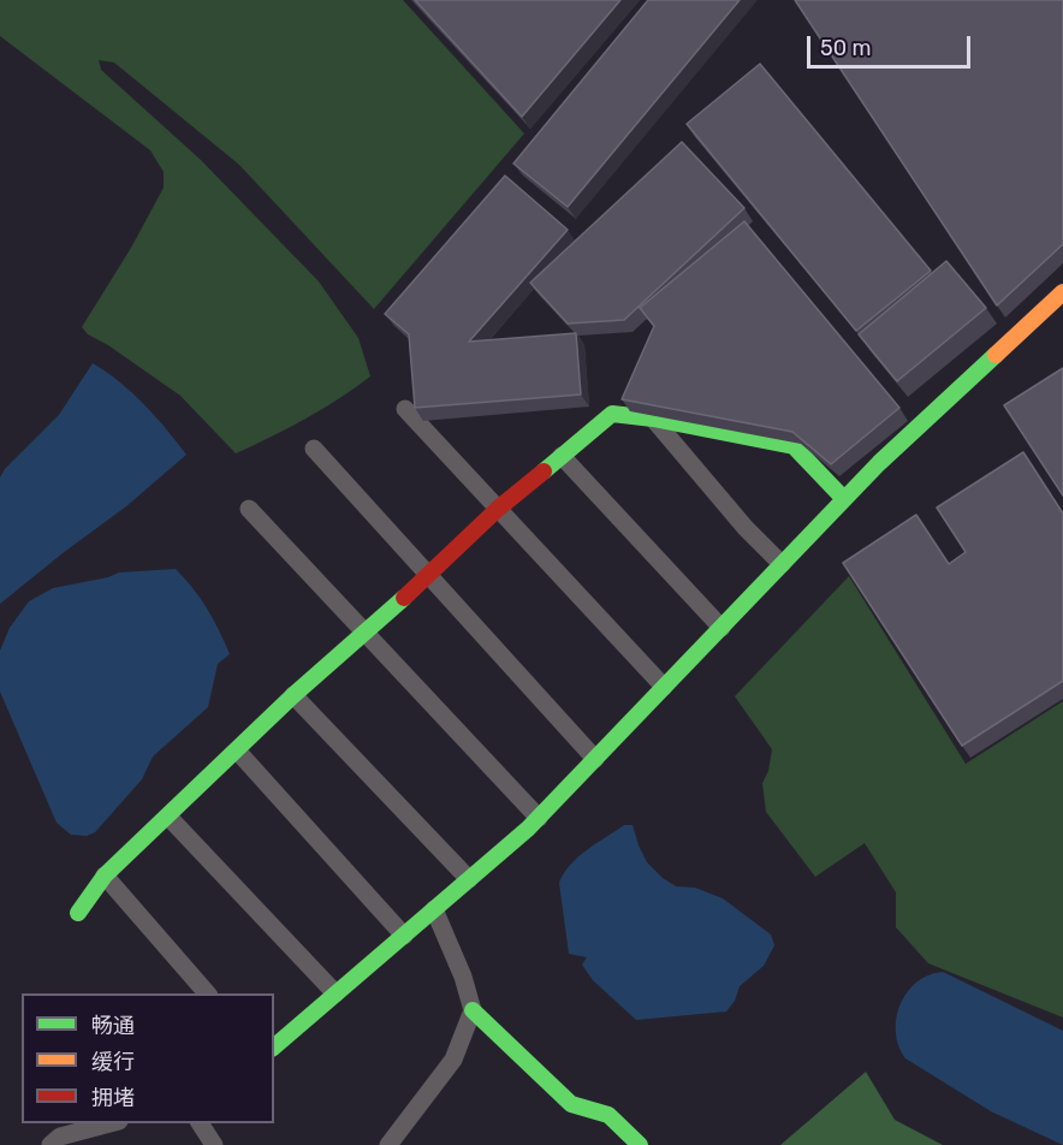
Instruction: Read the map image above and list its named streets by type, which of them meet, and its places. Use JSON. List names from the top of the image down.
{
  "legend": ["畅通", "缓行", "拥堵"],
  "scale_bar": "50 m"
}
